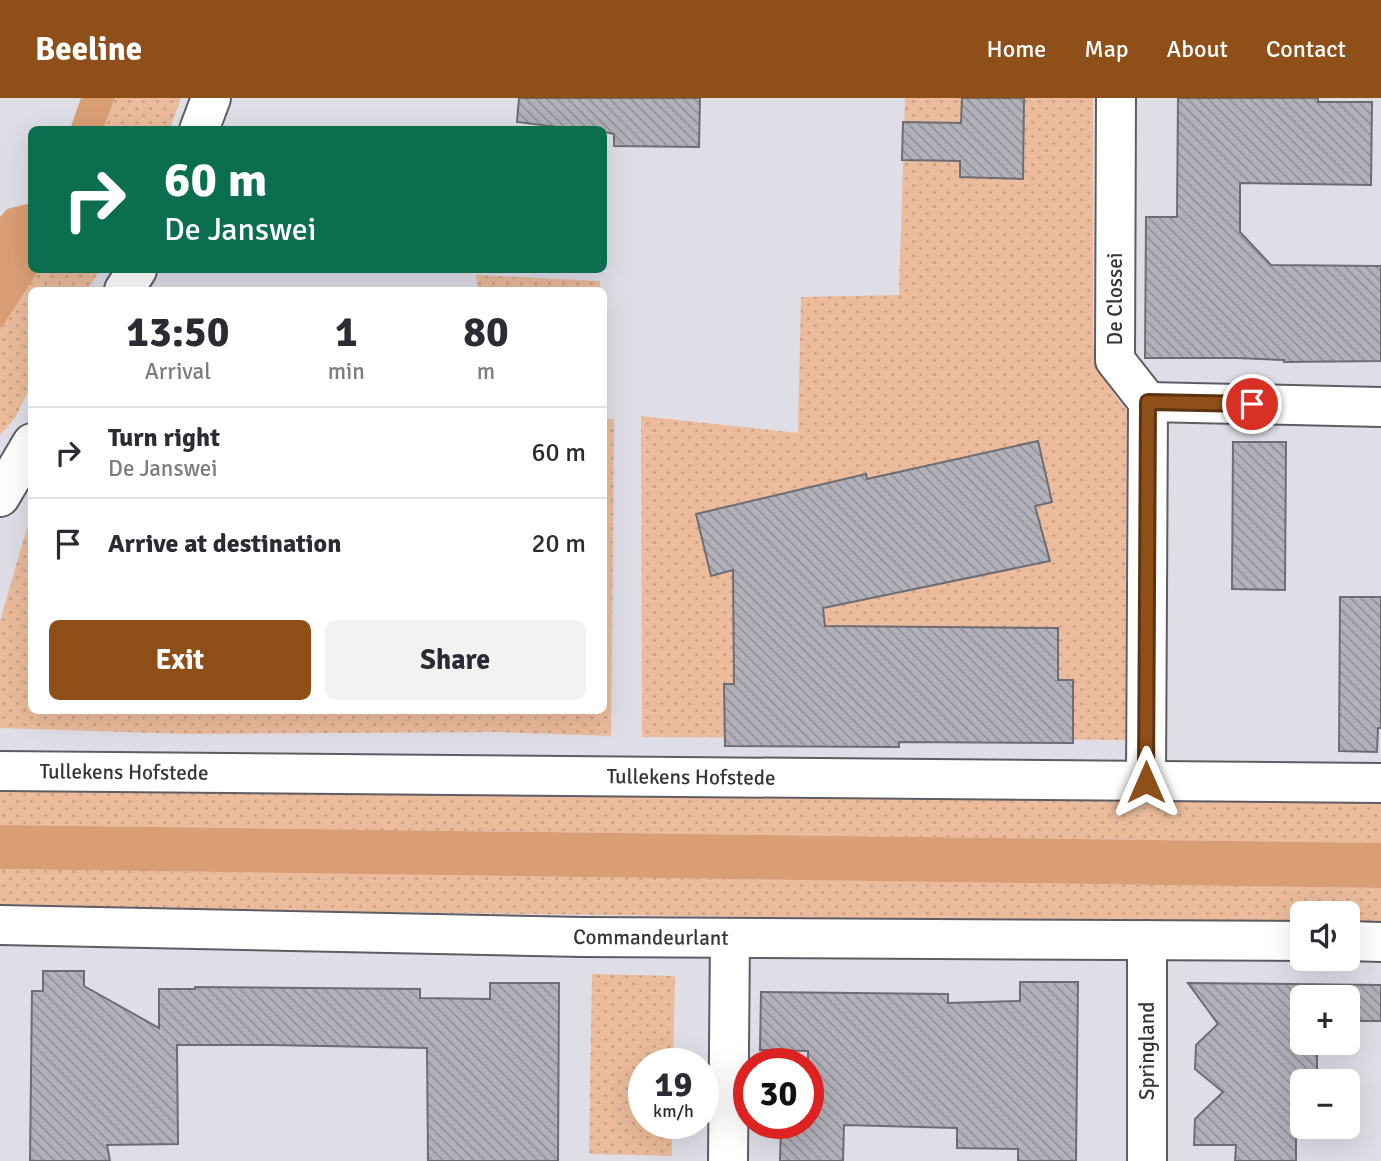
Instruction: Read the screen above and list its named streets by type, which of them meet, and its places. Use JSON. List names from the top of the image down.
{
  "streets": {
    "street": [
      "De Clossei",
      "Tullekens Hofstede",
      "Commandeurlant",
      "Springland"
    ]
  },
  "crossings": [
    ["Commandeurlant", "Springland"]
  ],
  "page": {
    "header": "Beeline",
    "nav": [
      "Home",
      "Map",
      "About",
      "Contact"
    ],
    "turn": ["60 m", "De Janswei"],
    "eta": [
      "13:50",
      "Arrival",
      "1",
      "min",
      "80",
      "m"
    ],
    "list": [
      {
        "name": "Turn right",
        "note": "De Janswei",
        "value": "60 m"
      },
      {
        "name": "Arrive at destination",
        "value": "20 m"
      }
    ],
    "buttons": ["Exit", "Share"],
    "map_buttons": ["+", "−"],
    "speed": "19 km/h",
    "limit": "30"
  }
}
